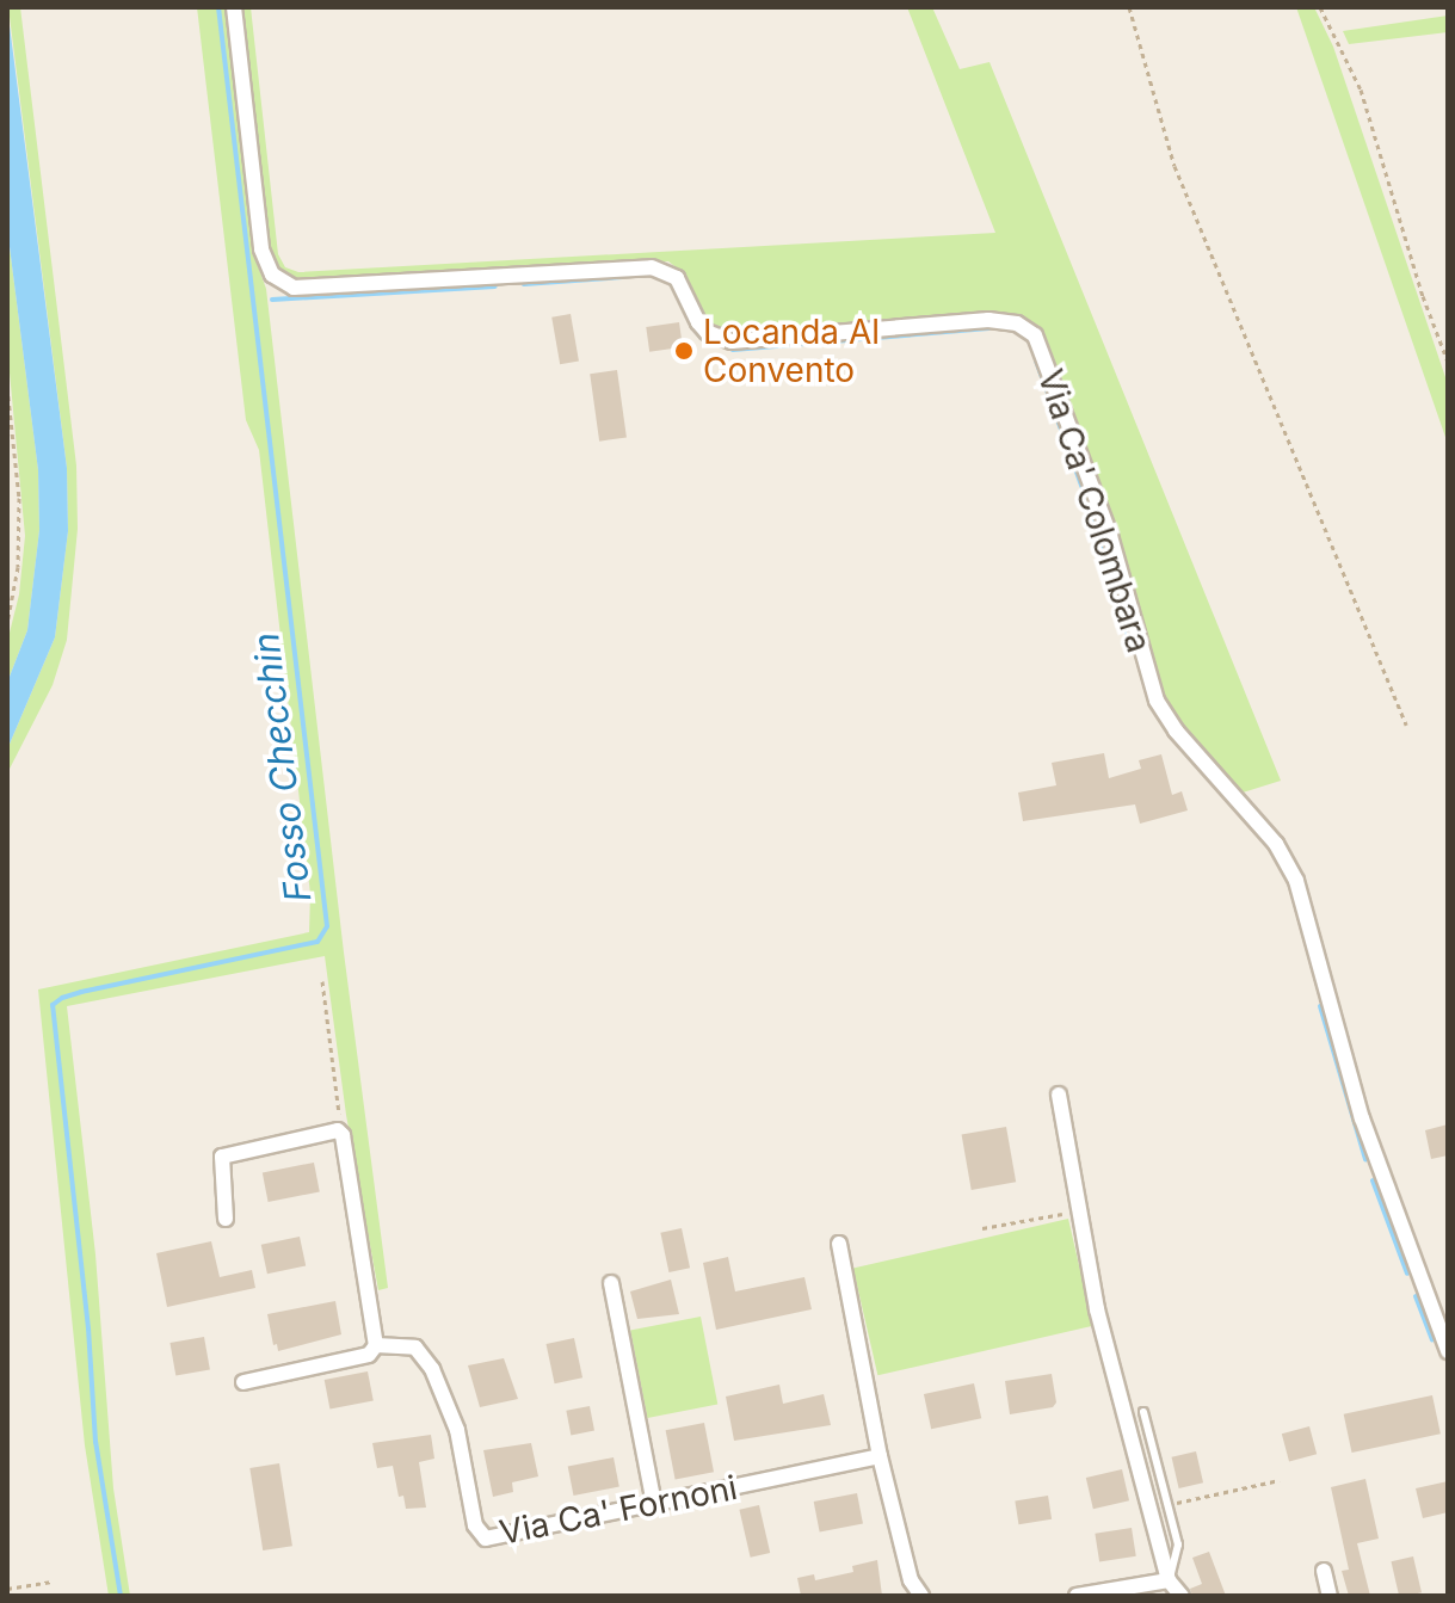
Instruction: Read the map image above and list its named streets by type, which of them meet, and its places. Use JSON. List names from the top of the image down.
{
  "streets": {
    "street": ["Via Ca' Colombara", "Via Ca' Fornoni"]
  },
  "water": ["Fosso Checchin"],
  "places": ["Locanda Al Convento"]
}
